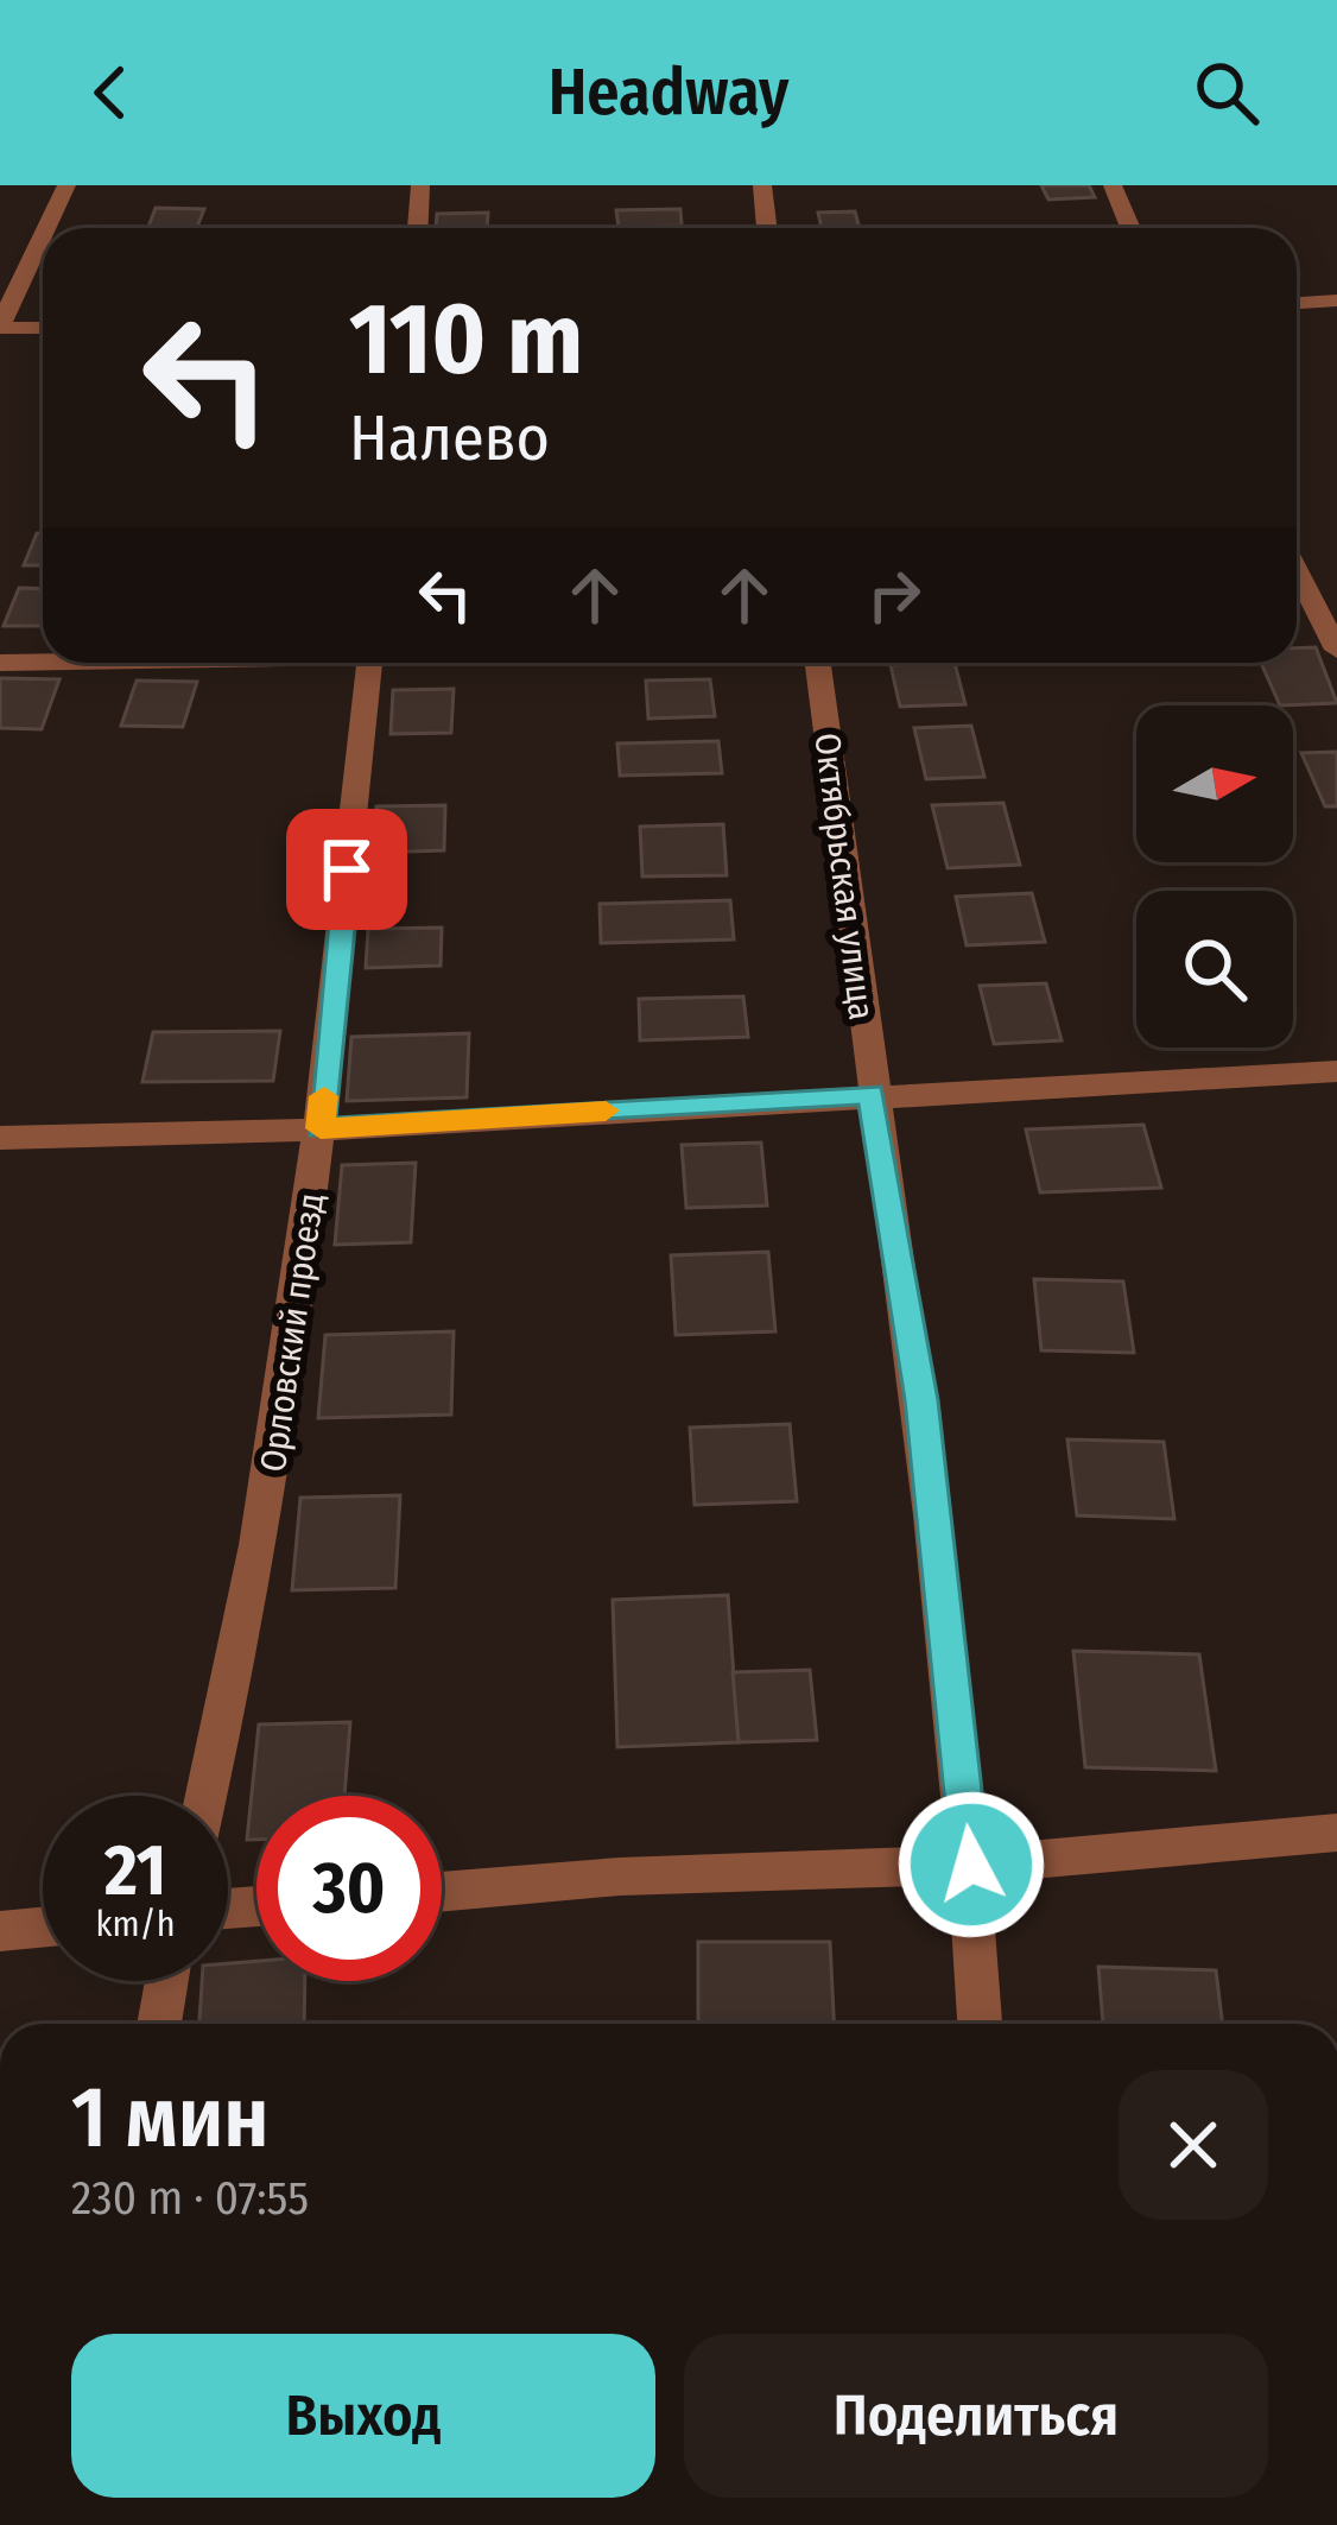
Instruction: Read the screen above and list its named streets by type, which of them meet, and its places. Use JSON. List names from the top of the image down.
{
  "streets": {
    "street": ["Октябрьская улица", "Орловский проезд"]
  },
  "north": "right",
  "page": {
    "header": "Headway",
    "turn": ["110 m", "Налево"],
    "speed": "21 km/h",
    "limit": "30",
    "heading": ["1 мин", "230 m · 07:55"],
    "buttons": ["Выход", "Поделиться"]
  }
}
